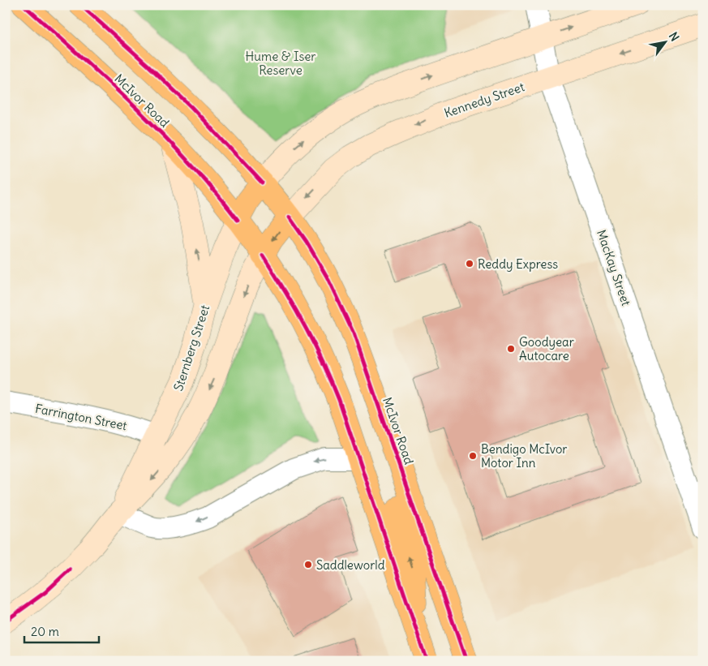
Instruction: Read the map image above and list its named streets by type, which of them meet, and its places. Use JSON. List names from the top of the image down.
{
  "streets": {
    "main road": ["McIvor Road", "Sternberg Street"],
    "street": ["Kennedy Street", "MacKay Street", "Farrington Street"]
  },
  "crossings": [
    ["Kennedy Street", "McIvor Road"],
    ["Kennedy Street", "MacKay Street"],
    ["Kennedy Street", "Sternberg Street"],
    ["McIvor Road", "Sternberg Street"],
    ["Sternberg Street", "Farrington Street"]
  ],
  "one_way": ["Sternberg Street"],
  "parks": ["Hume & Iser Reserve"],
  "places": [
    "Reddy Express",
    "Goodyear Autocare",
    "Bendigo McIvor Motor Inn",
    "Saddleworld"
  ],
  "scale_bar": "20 m",
  "north": "top right"
}
